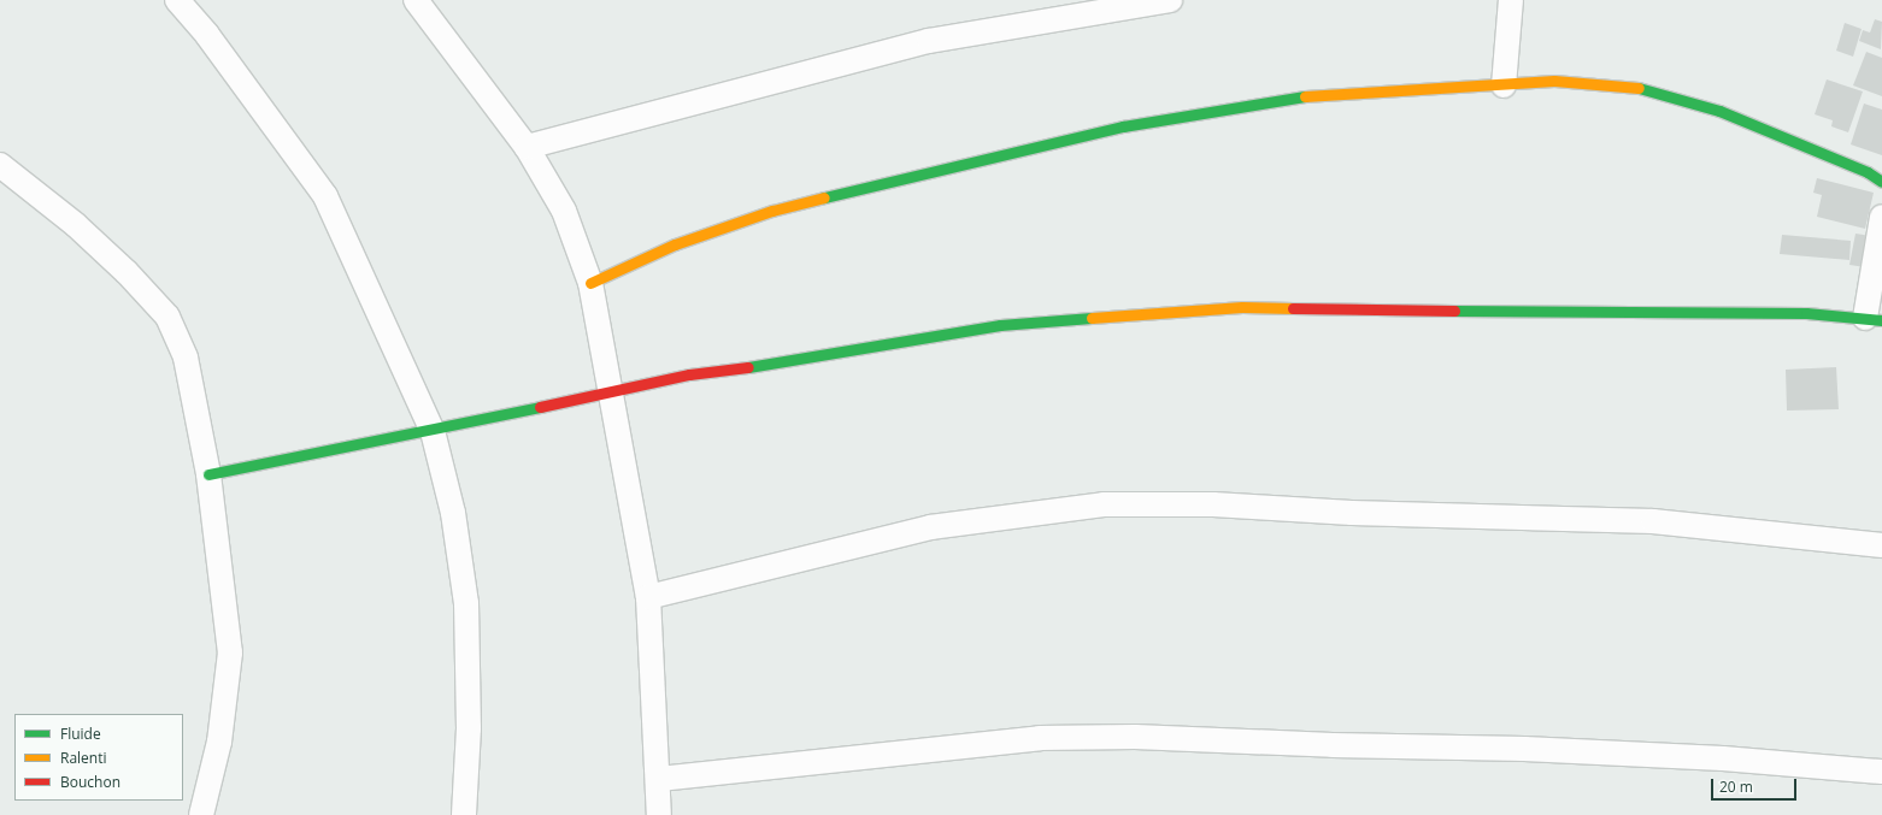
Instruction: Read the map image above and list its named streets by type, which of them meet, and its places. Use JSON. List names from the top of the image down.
{
  "legend": ["Fluide", "Ralenti", "Bouchon"],
  "scale_bar": "20 m"
}
